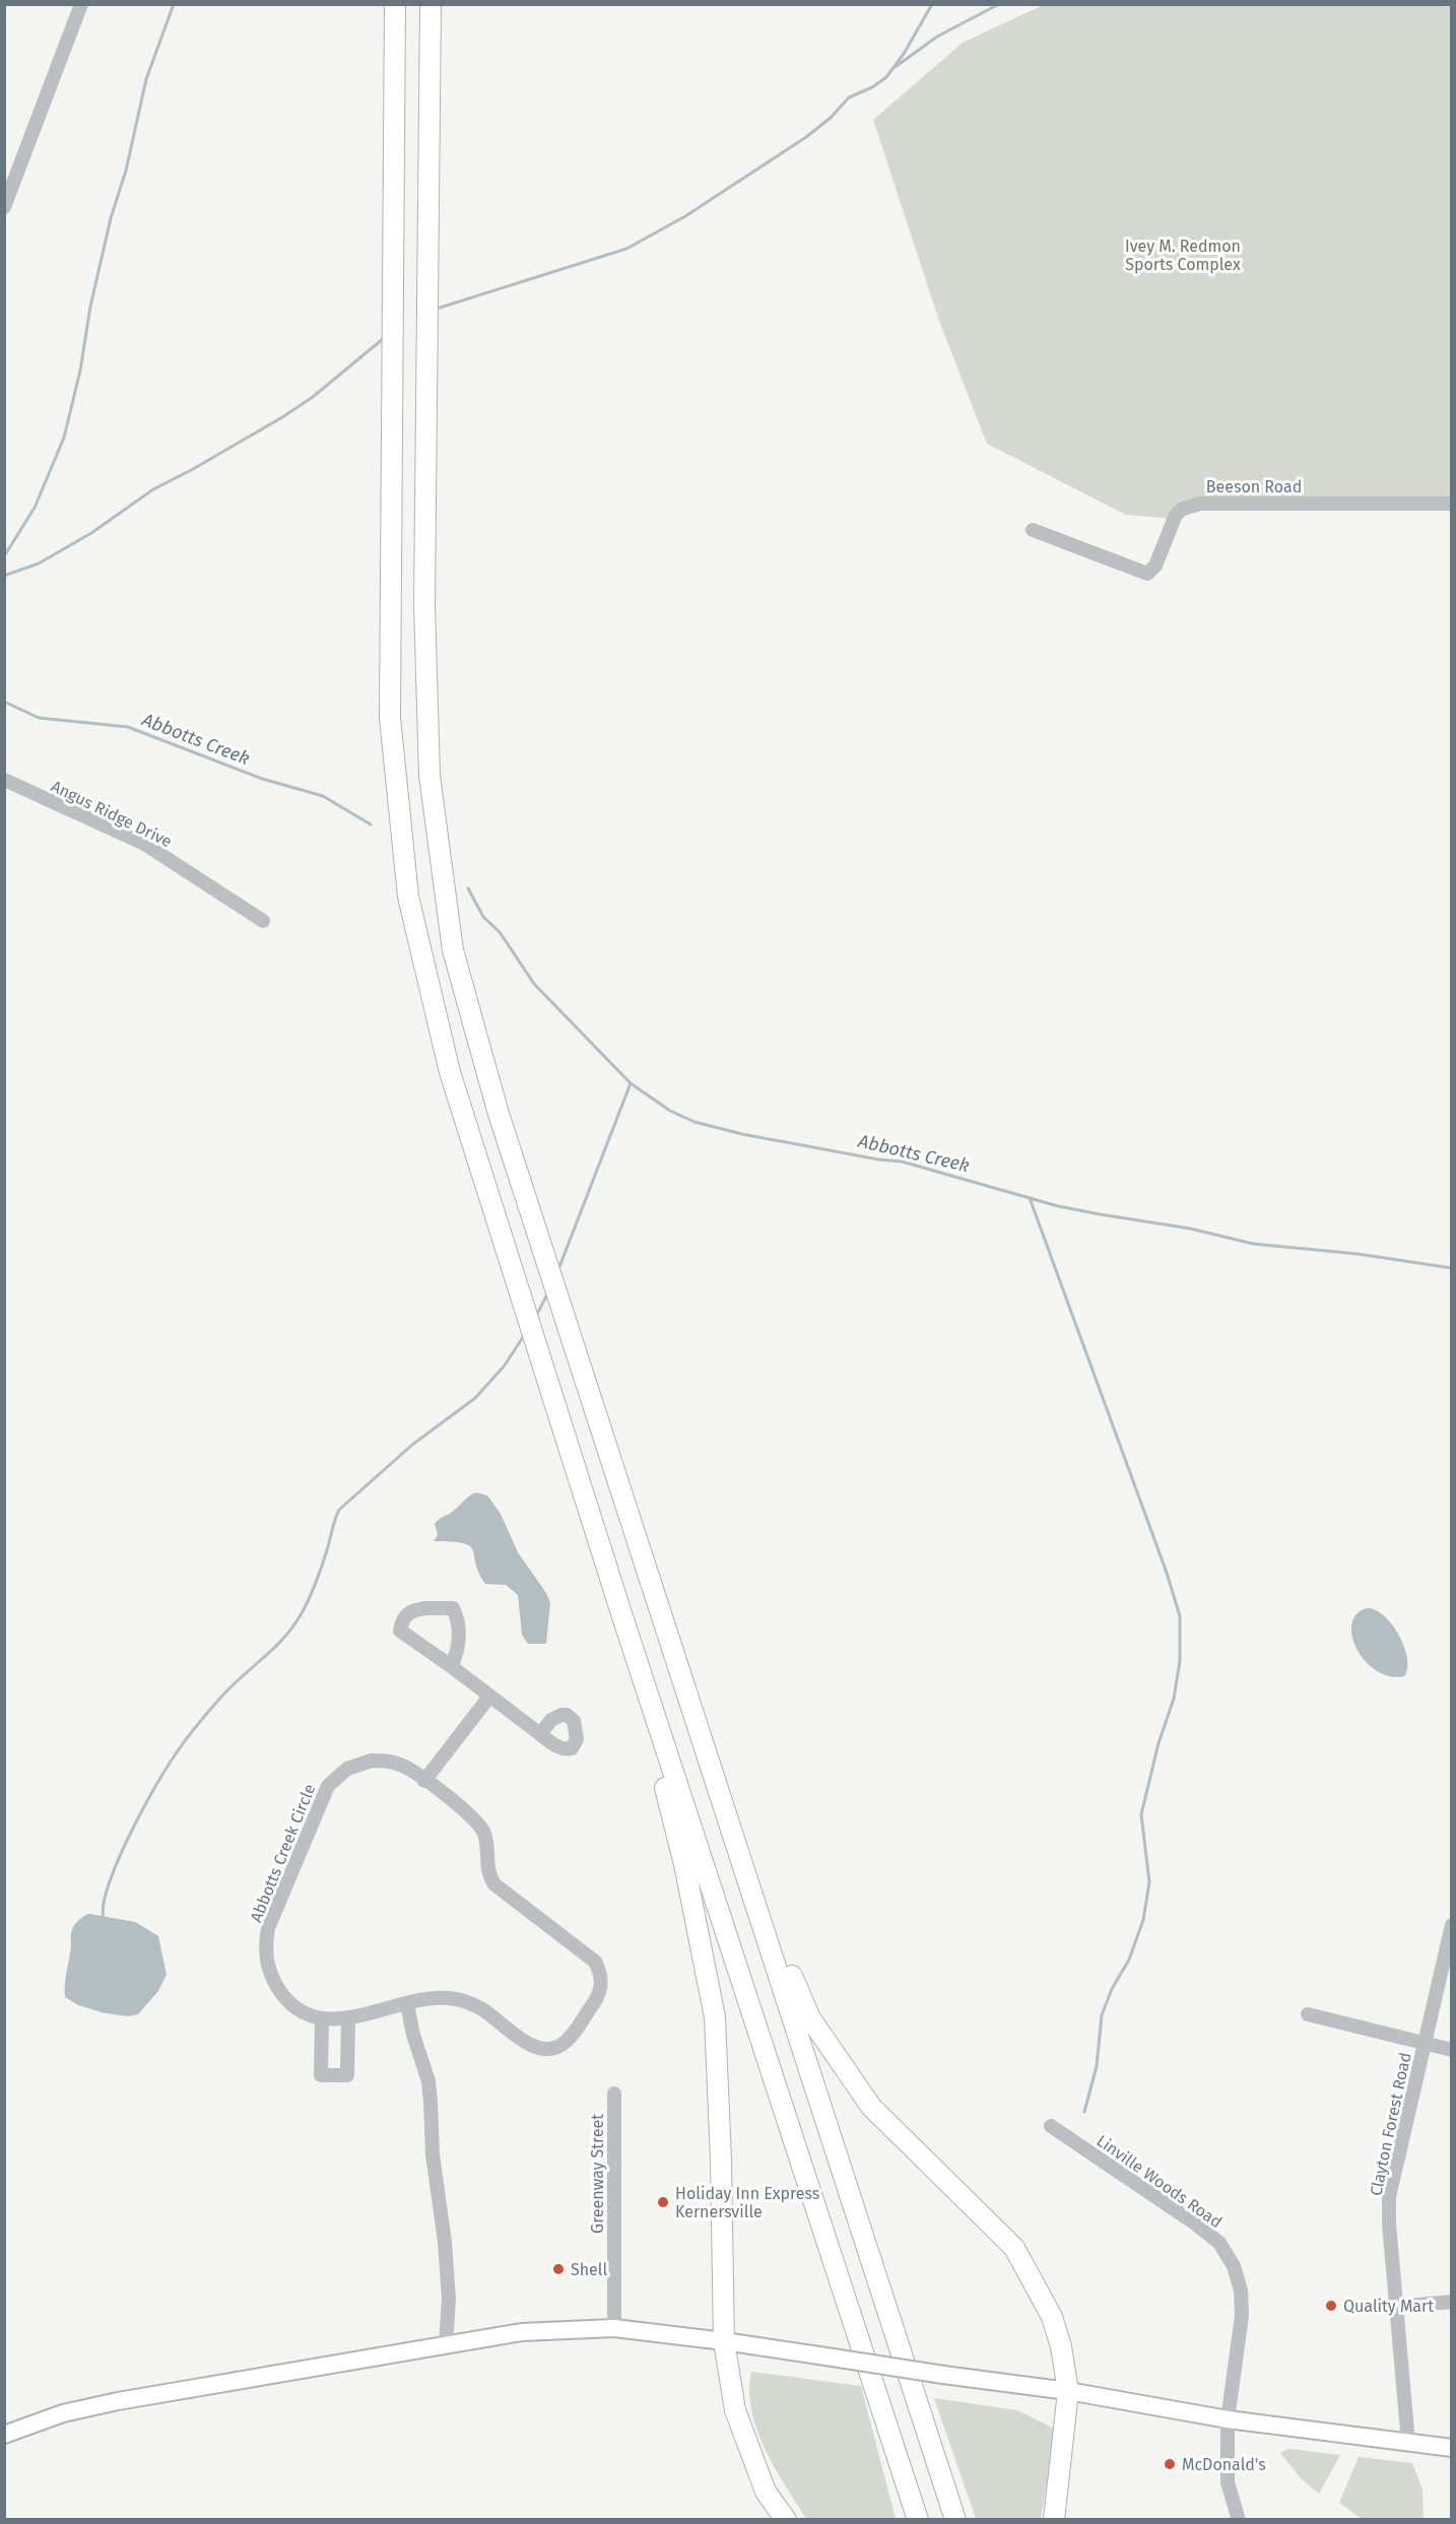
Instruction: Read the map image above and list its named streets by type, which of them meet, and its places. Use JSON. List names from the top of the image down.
{
  "streets": {
    "street": [
      "Beeson Road",
      "Angus Ridge Drive",
      "Abbotts Creek Circle",
      "Clayton Forest Road",
      "Greenway Street",
      "Linville Woods Road"
    ]
  },
  "water": ["Abbotts Creek"],
  "parks": ["Ivey M. Redmon Sports Complex"],
  "places": [
    "Holiday Inn Express Kernersville",
    "Shell",
    "Quality Mart",
    "McDonald's"
  ]
}
